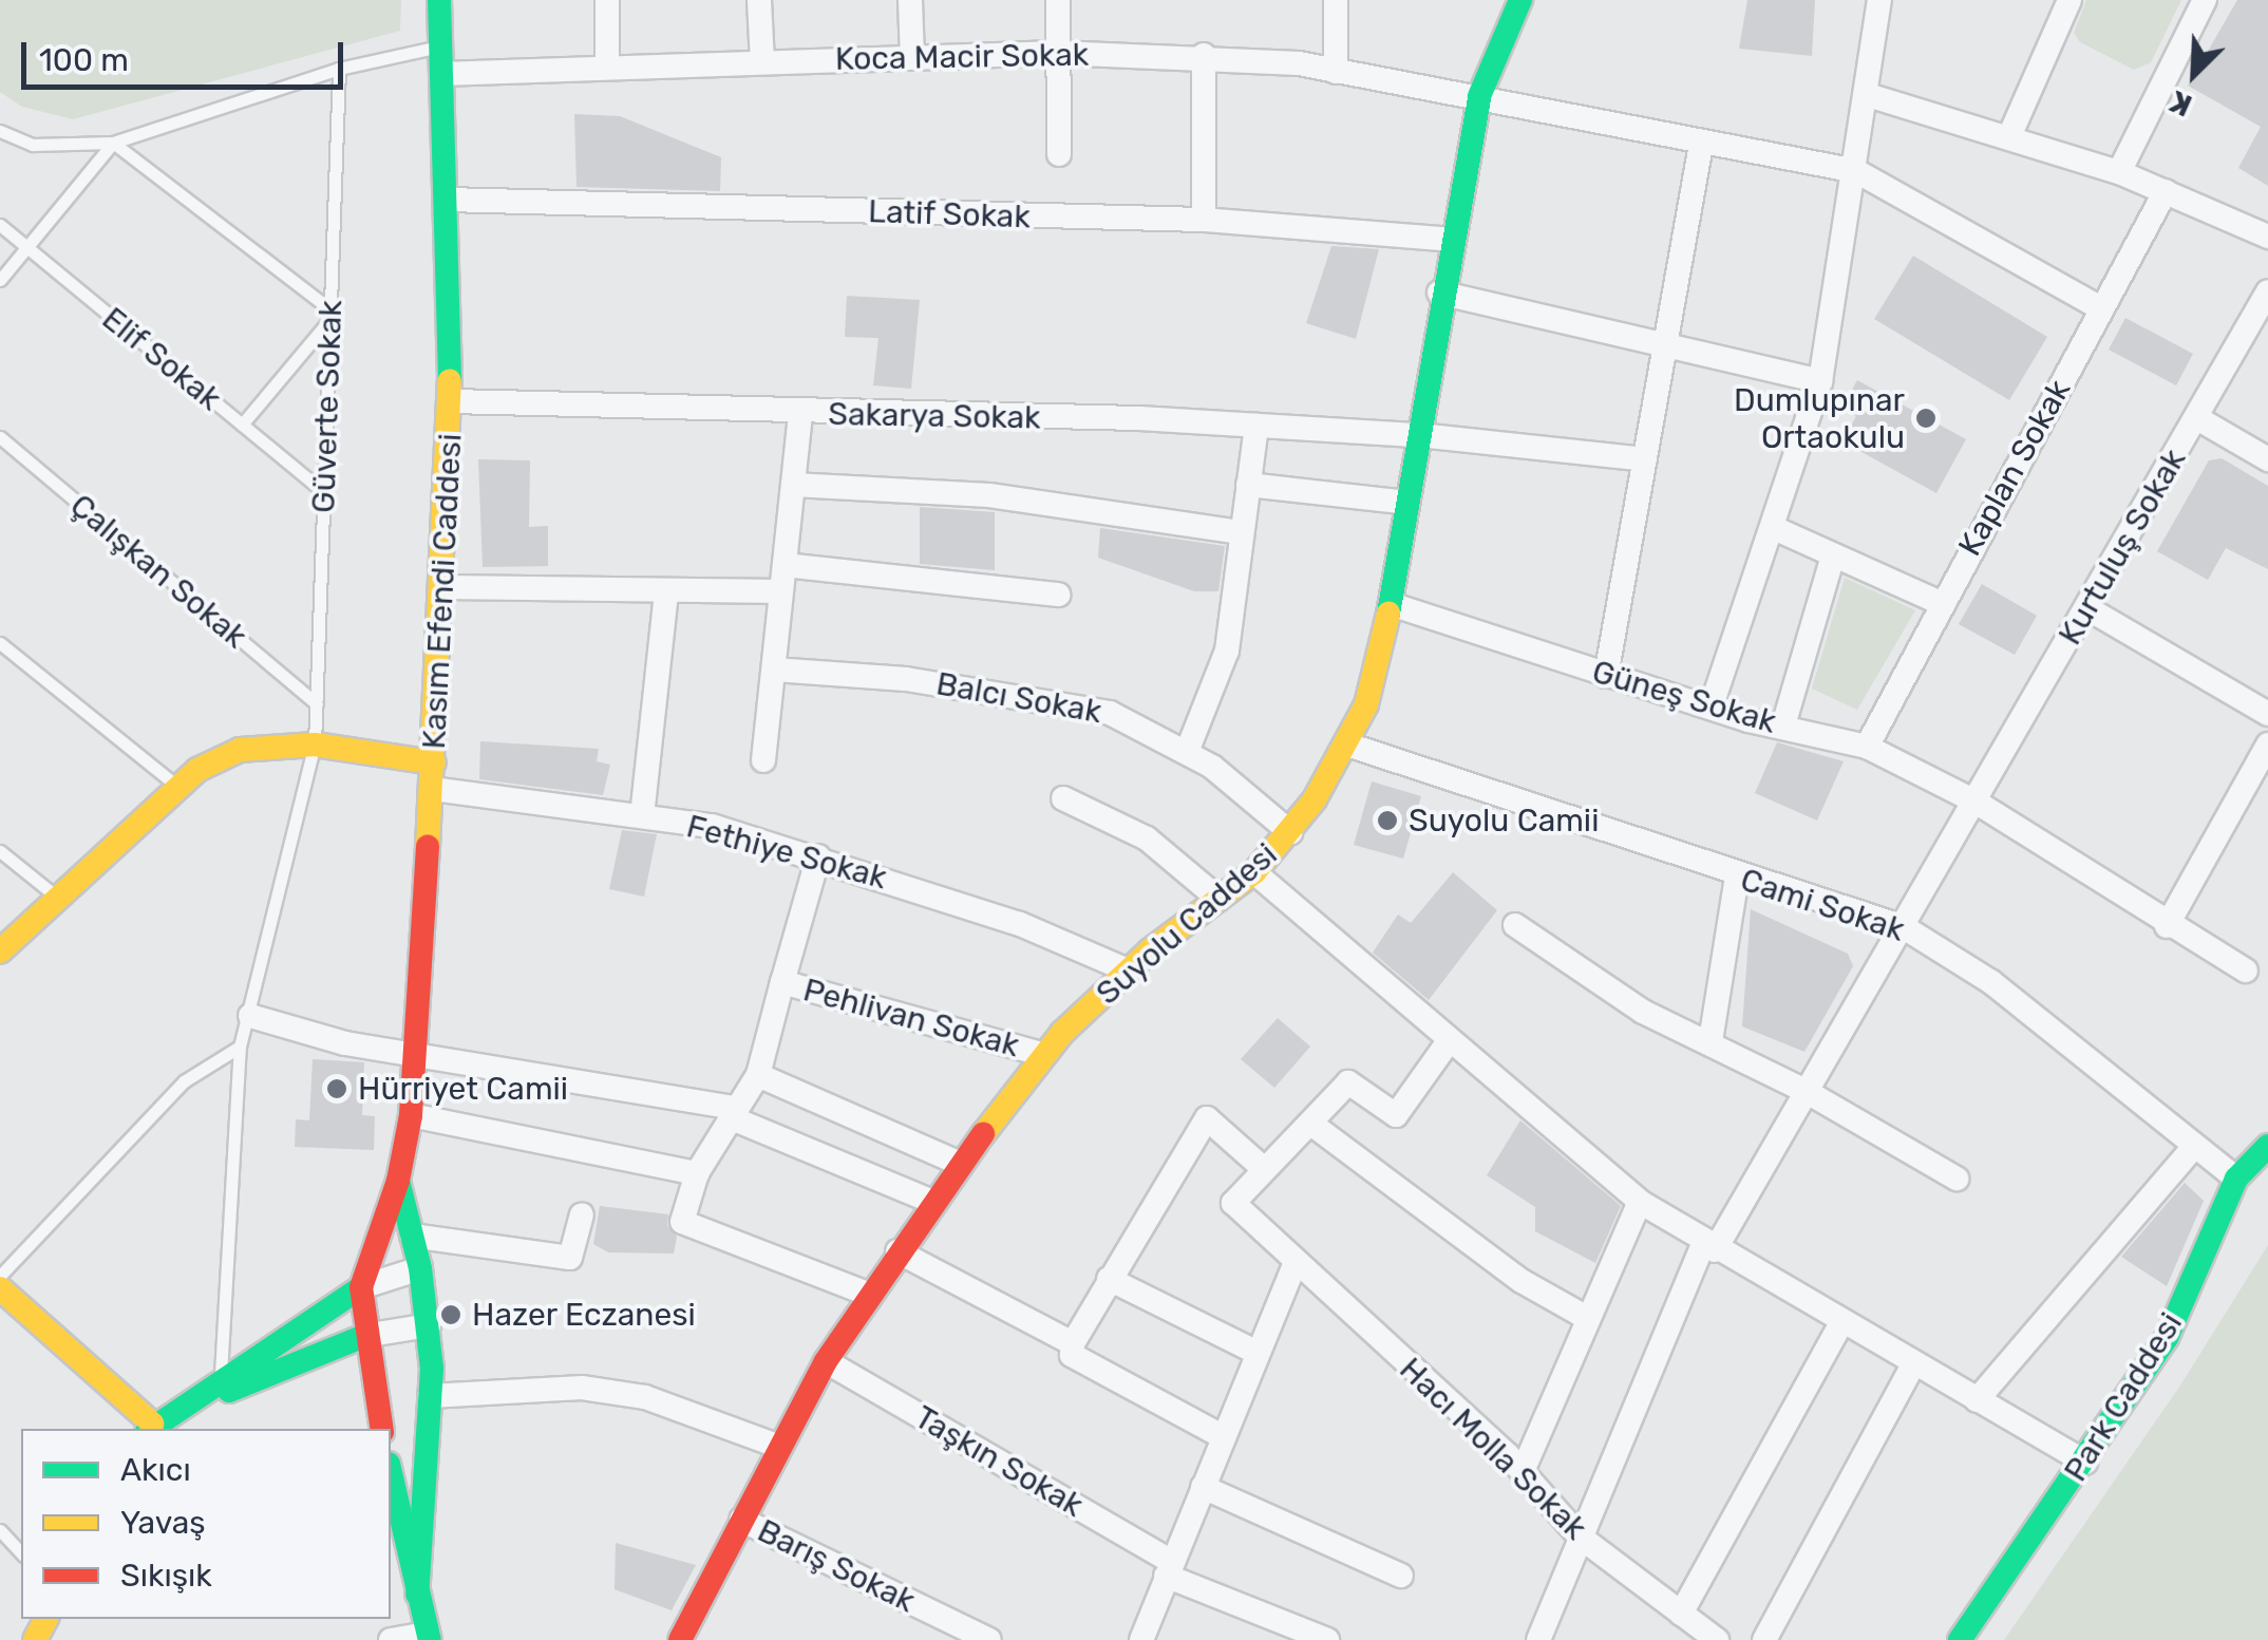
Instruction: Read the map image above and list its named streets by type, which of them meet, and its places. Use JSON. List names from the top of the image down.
{
  "streets": {
    "street": [
      "Koca Macir Sokak",
      "Latif Sokak",
      "Sakarya Sokak",
      "Kaplan Sokak",
      "Kurtuluş Sokak",
      "Kasım Efendi Caddesi",
      "Güneş Sokak",
      "Balcı Sokak",
      "Fethiye Sokak",
      "Cami Sokak",
      "Suyolu Caddesi",
      "Pehlivan Sokak",
      "Park Caddesi",
      "Hacı Molla Sokak",
      "Taşkın Sokak",
      "Barış Sokak"
    ],
    "lane": ["Elif Sokak", "Güverte Sokak", "Çalışkan Sokak"]
  },
  "crossings": [
    ["Koca Macir Sokak", "Kaplan Sokak"],
    ["Koca Macir Sokak", "Kasım Efendi Caddesi"],
    ["Koca Macir Sokak", "Suyolu Caddesi"],
    ["Latif Sokak", "Kasım Efendi Caddesi"],
    ["Latif Sokak", "Suyolu Caddesi"],
    ["Elif Sokak", "Güverte Sokak"],
    ["Güverte Sokak", "Çalışkan Sokak"],
    ["Sakarya Sokak", "Kasım Efendi Caddesi"],
    ["Sakarya Sokak", "Suyolu Caddesi"],
    ["Kaplan Sokak", "Güneş Sokak"],
    ["Kurtuluş Sokak", "Güneş Sokak"],
    ["Kurtuluş Sokak", "Cami Sokak"],
    ["Kurtuluş Sokak", "Hacı Molla Sokak"],
    ["Kasım Efendi Caddesi", "Fethiye Sokak"],
    ["Güneş Sokak", "Suyolu Caddesi"],
    ["Balcı Sokak", "Suyolu Caddesi"],
    ["Fethiye Sokak", "Suyolu Caddesi"],
    ["Fethiye Sokak", "Pehlivan Sokak"],
    ["Cami Sokak", "Suyolu Caddesi"],
    ["Cami Sokak", "Park Caddesi"],
    ["Suyolu Caddesi", "Pehlivan Sokak"],
    ["Suyolu Caddesi", "Taşkın Sokak"],
    ["Suyolu Caddesi", "Barış Sokak"]
  ],
  "places": [
    "Dumlupınar Ortaokulu",
    "Suyolu Camii",
    "Hürriyet Camii",
    "Hazer Eczanesi"
  ],
  "legend": ["Akıcı", "Yavaş", "Sıkışık"],
  "scale_bar": "100 m",
  "north": "bottom left"
}
